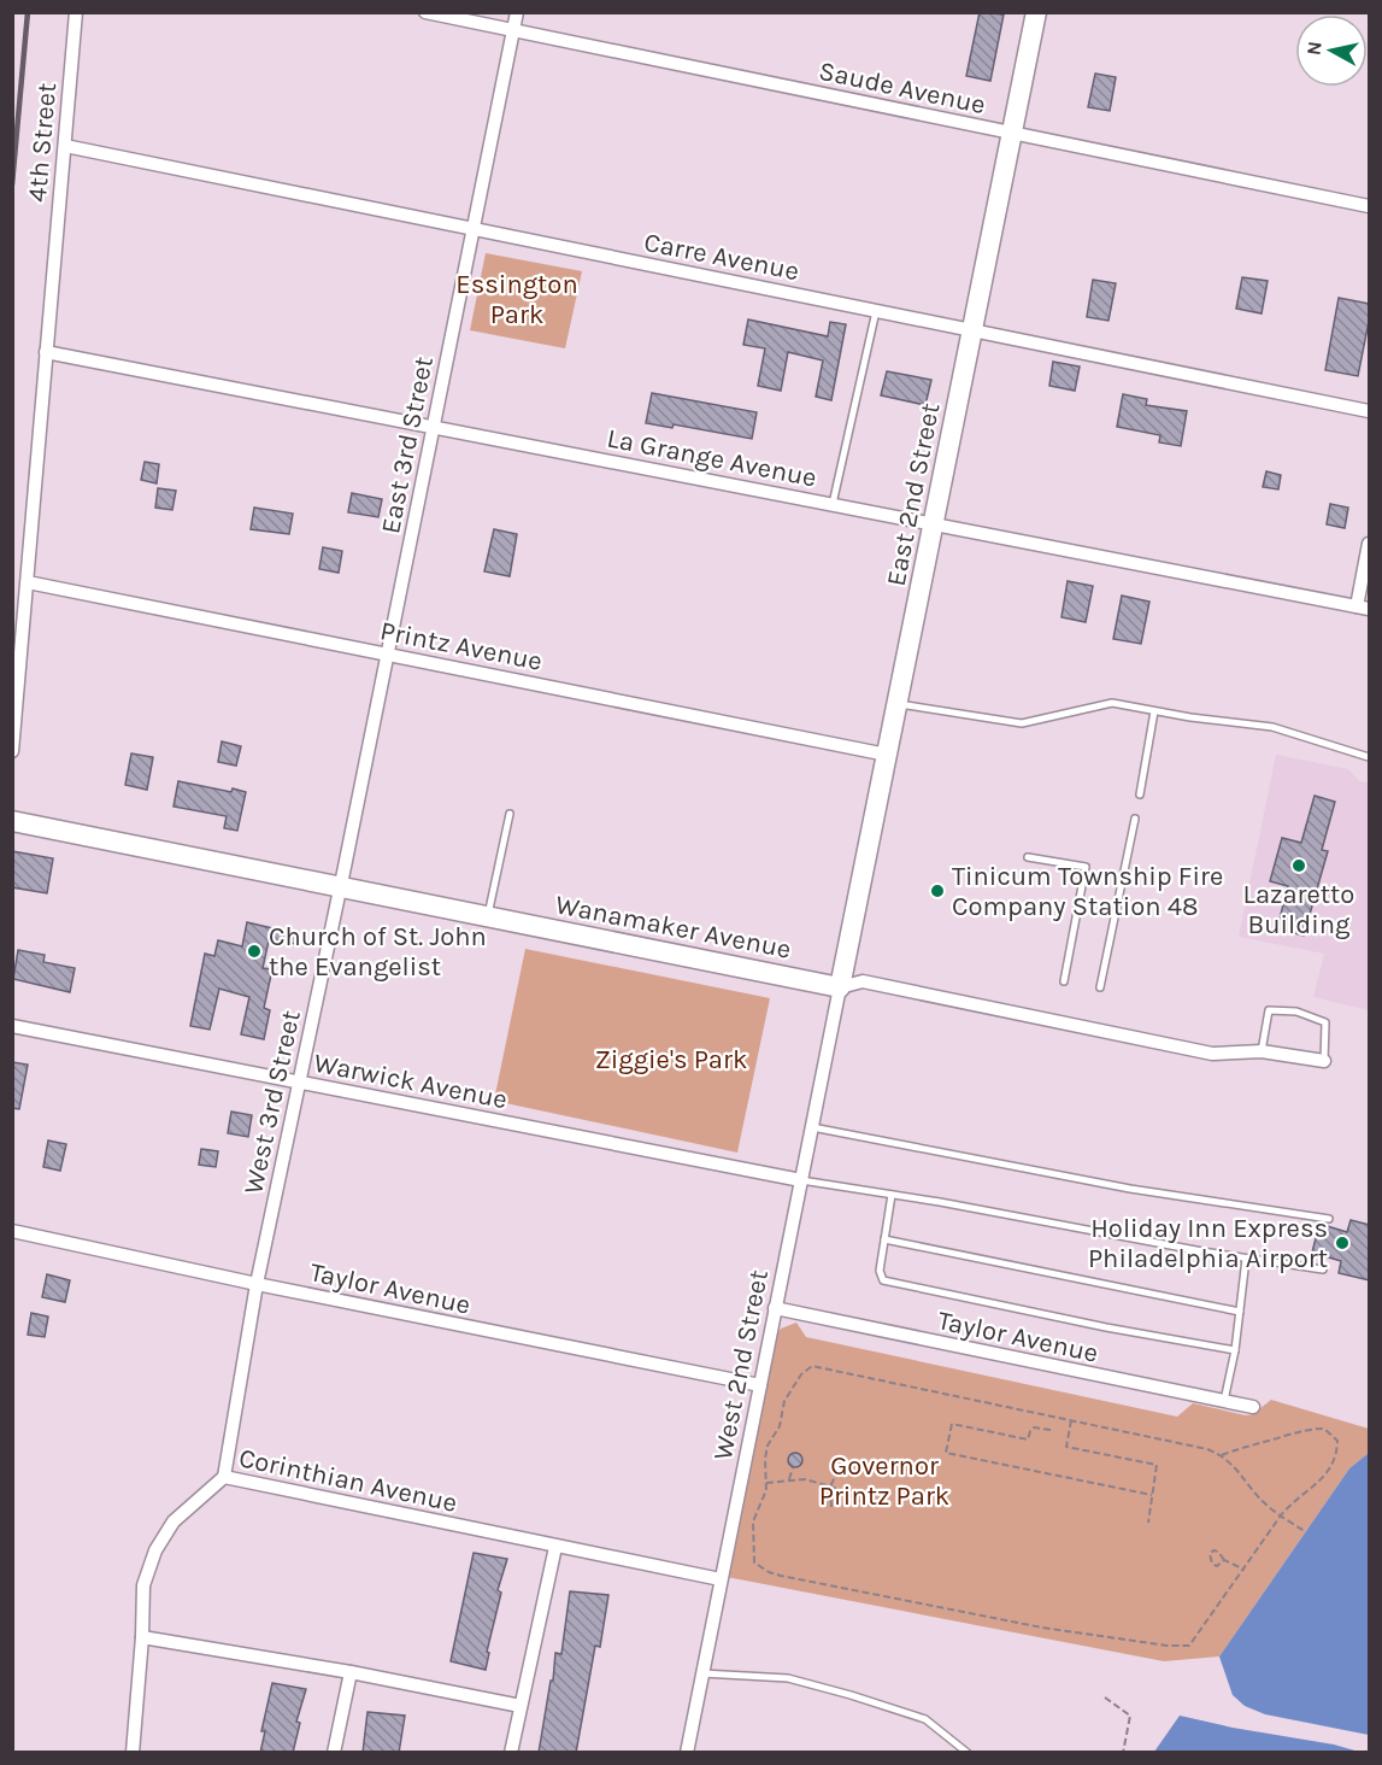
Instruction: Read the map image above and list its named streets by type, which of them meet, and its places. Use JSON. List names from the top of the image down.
{
  "streets": {
    "street": [
      "Saude Avenue",
      "4th Street",
      "Carre Avenue",
      "East 3rd Street",
      "La Grange Avenue",
      "East 2nd Street",
      "Printz Avenue",
      "Wanamaker Avenue",
      "Warwick Avenue",
      "West 3rd Street",
      "Taylor Avenue",
      "West 2nd Street",
      "Corinthian Avenue"
    ]
  },
  "crossings": [
    ["Saude Avenue", "East 3rd Street"],
    ["Saude Avenue", "East 2nd Street"],
    ["4th Street", "Carre Avenue"],
    ["4th Street", "La Grange Avenue"],
    ["4th Street", "Printz Avenue"],
    ["Carre Avenue", "East 3rd Street"],
    ["Carre Avenue", "East 2nd Street"],
    ["East 3rd Street", "La Grange Avenue"],
    ["East 3rd Street", "Printz Avenue"],
    ["East 3rd Street", "Wanamaker Avenue"],
    ["East 3rd Street", "West 3rd Street"],
    ["La Grange Avenue", "East 2nd Street"],
    ["East 2nd Street", "Printz Avenue"],
    ["East 2nd Street", "Wanamaker Avenue"],
    ["East 2nd Street", "West 2nd Street"],
    ["Wanamaker Avenue", "West 3rd Street"],
    ["Wanamaker Avenue", "West 2nd Street"],
    ["Warwick Avenue", "West 3rd Street"],
    ["Warwick Avenue", "West 2nd Street"],
    ["West 3rd Street", "Taylor Avenue"],
    ["West 3rd Street", "Corinthian Avenue"],
    ["Taylor Avenue", "West 2nd Street"],
    ["West 2nd Street", "Corinthian Avenue"]
  ],
  "parks": ["Essington Park", "Ziggie's Park", "Governor Printz Park"],
  "places": [
    "Lazaretto Building",
    "Tinicum Township Fire Company Station 48",
    "Church of St. John the Evangelist",
    "Holiday Inn Express Philadelphia Airport"
  ],
  "north": "left"
}
